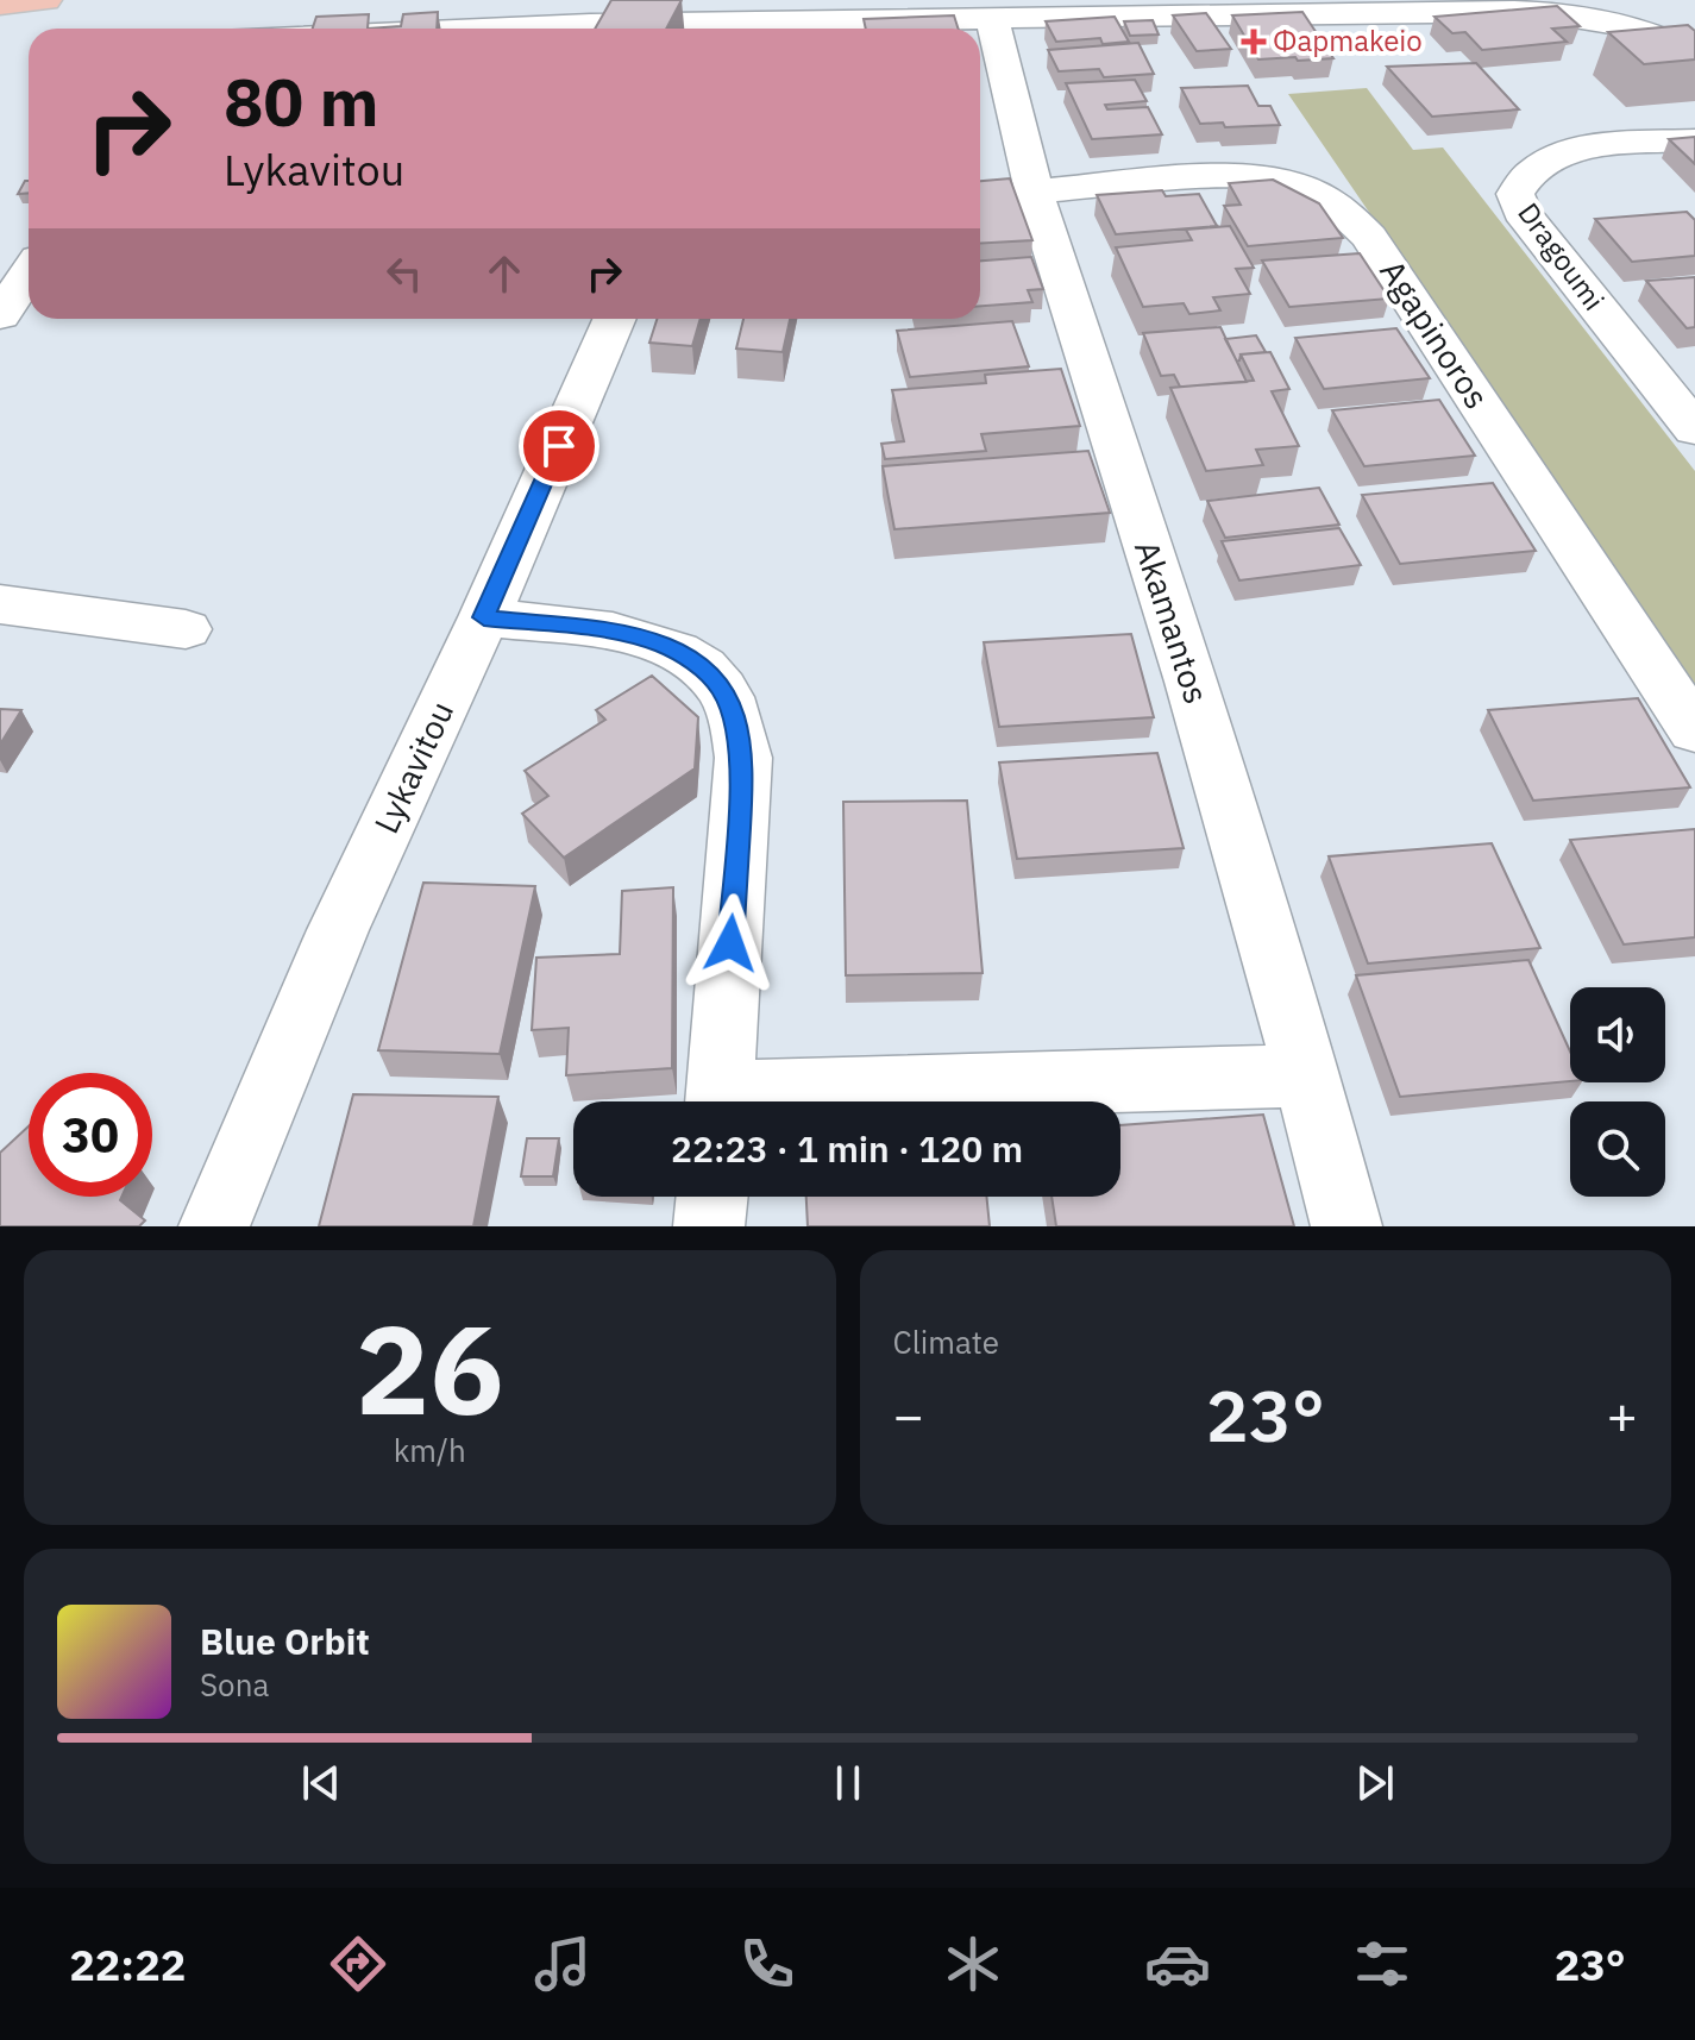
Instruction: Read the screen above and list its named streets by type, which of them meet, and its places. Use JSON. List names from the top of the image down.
{
  "streets": {
    "street": [
      "Dragoumi",
      "Agapinoros",
      "Akamantos",
      "Lykavitou"
    ]
  },
  "crossings": [
    ["Agapinoros", "Akamantos"]
  ],
  "places": {
    "health": ["Φapmakeio"]
  },
  "page": {
    "turn": ["80 m", "Lykavitou"],
    "limit": "30",
    "trip": "22:23 · 1 min · 120 m",
    "tile": [
      ["26", "km/h"],
      "Climate"
    ],
    "heat": ["−", "23°", "+"],
    "song": ["Blue Orbit", "Sona"],
    "tabs": ["22:22", "23°"]
  }
}
